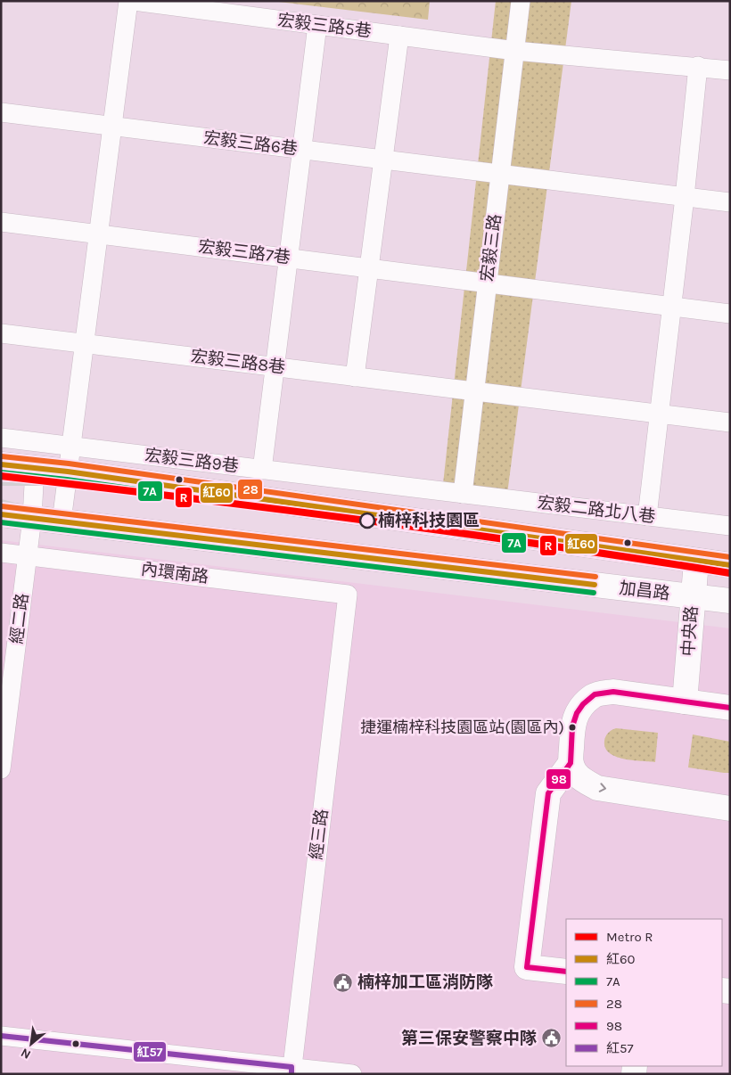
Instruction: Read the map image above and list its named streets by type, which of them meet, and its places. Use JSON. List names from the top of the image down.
{
  "streets": {
    "street": [
      "宏毅三路5巷",
      "宏毅三路6巷",
      "宏毅三路",
      "宏毅三路7巷",
      "宏毅三路8巷",
      "宏毅三路9巷",
      "宏毅二路北八巷",
      "內環南路",
      "加昌路",
      "經二路",
      "中央路",
      "經三路"
    ]
  },
  "crossings": [
    ["宏毅三路5巷", "宏毅三路"],
    ["宏毅三路6巷", "宏毅三路"],
    ["宏毅三路", "宏毅三路7巷"],
    ["宏毅三路", "宏毅三路8巷"],
    ["宏毅三路", "宏毅三路9巷"],
    ["宏毅三路", "宏毅二路北八巷"],
    ["宏毅三路9巷", "宏毅二路北八巷"],
    ["內環南路", "經二路"],
    ["內環南路", "經三路"],
    ["加昌路", "經二路"],
    ["加昌路", "中央路"]
  ],
  "places": {
    "other": ["楠梓科技園區", "捷運楠梓科技園區站(園區內)"],
    "public building": ["楠梓加工區消防隊", "第三保安警察中隊"]
  },
  "lines": [
    "transit line 28",
    "transit line 紅60",
    "transit line 7A",
    "metro line R",
    "transit line 98",
    "transit line 紅57"
  ],
  "legend": [
    "Metro R",
    "紅60",
    "7A",
    "28",
    "98",
    "紅57"
  ],
  "north": "bottom left"
}
